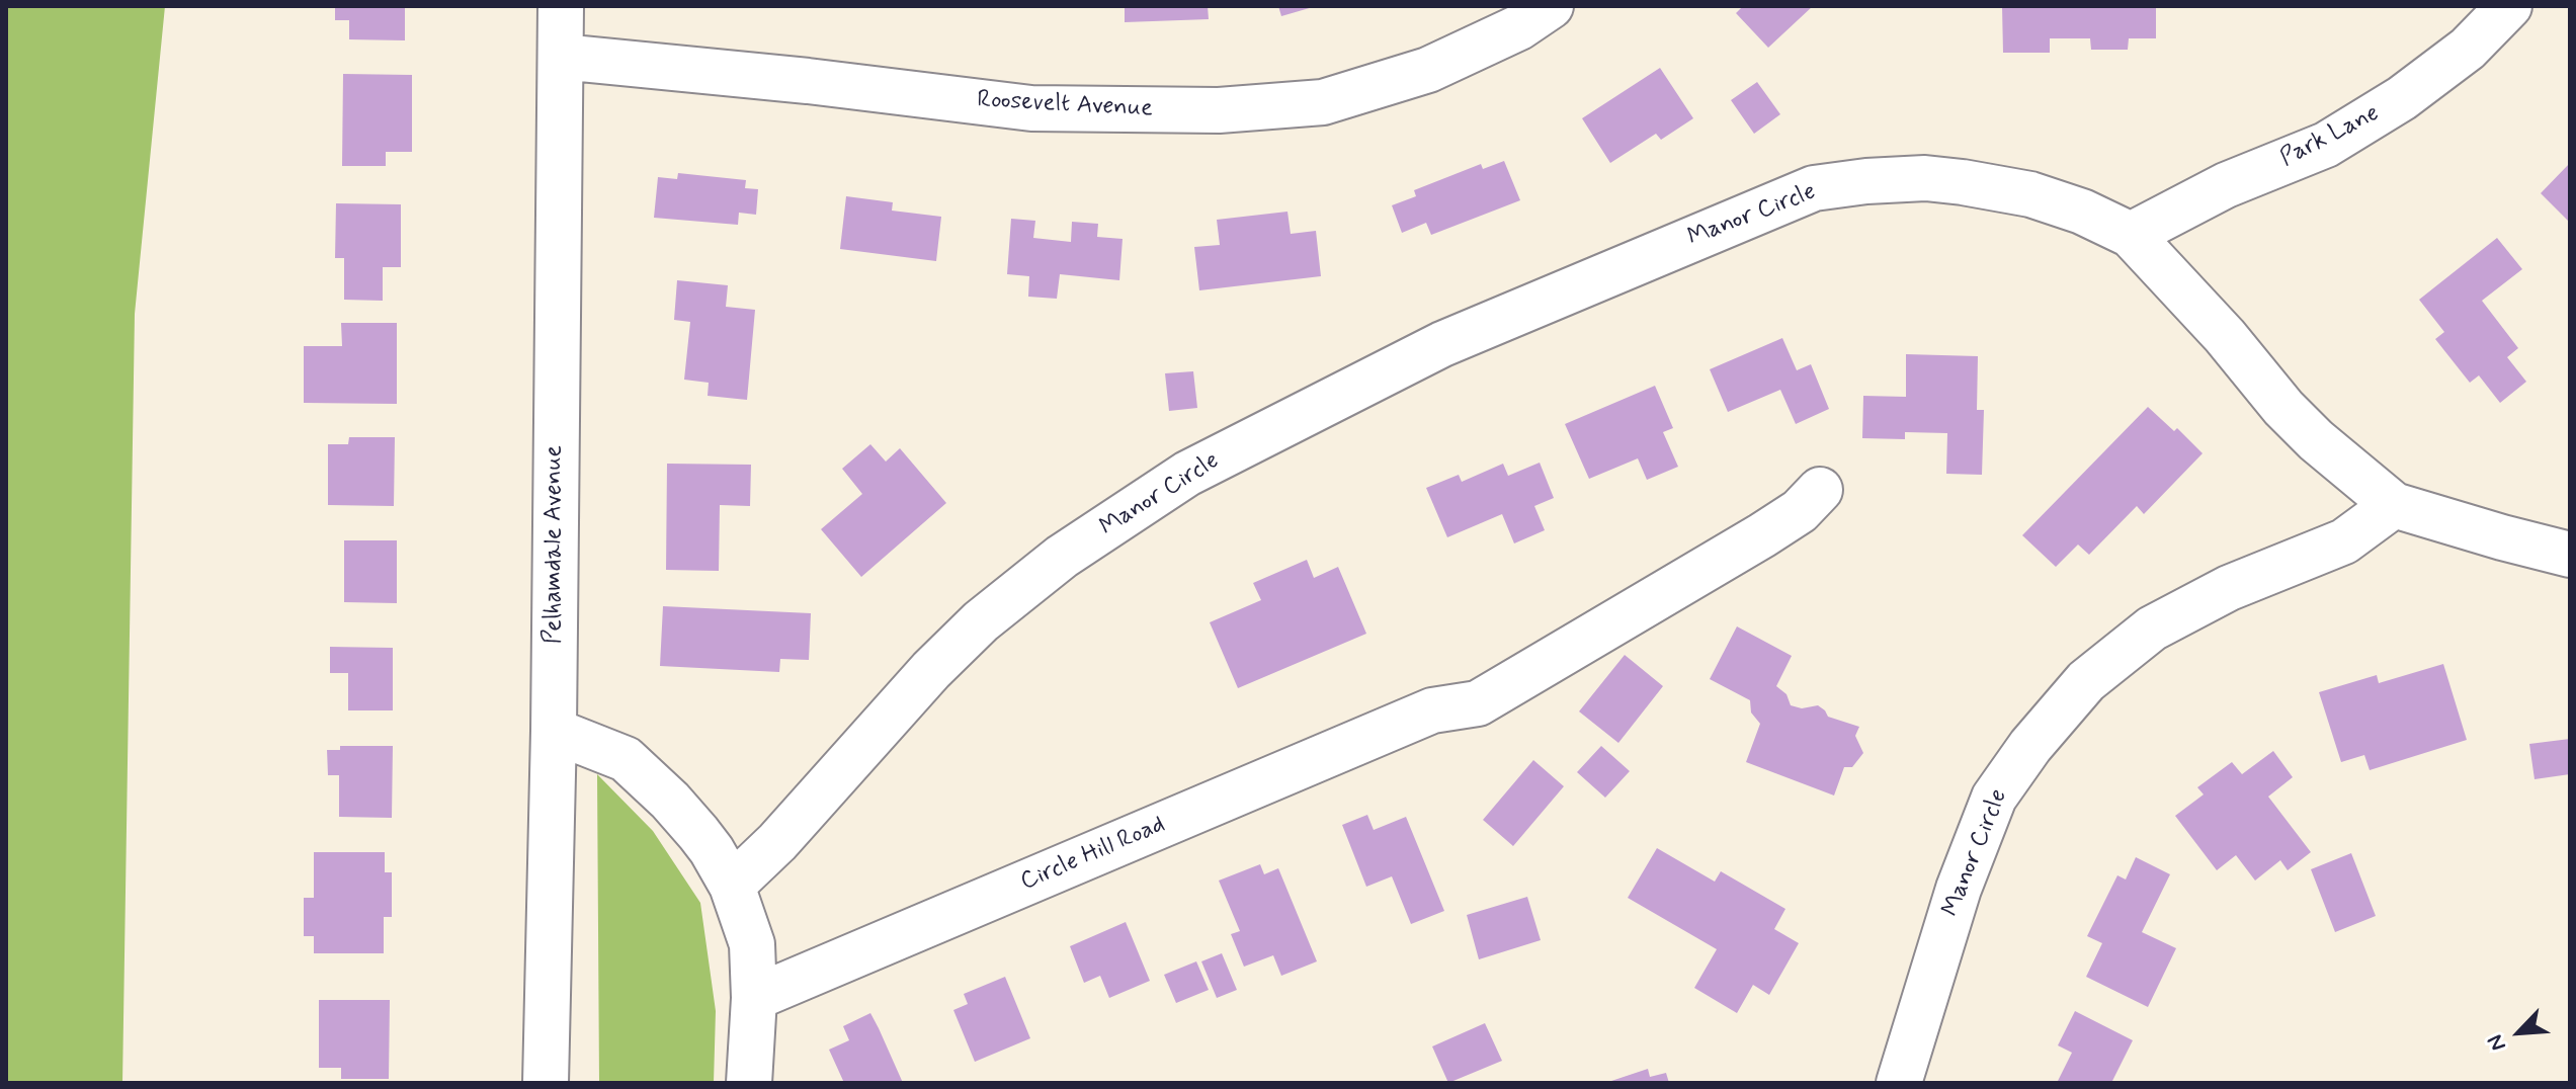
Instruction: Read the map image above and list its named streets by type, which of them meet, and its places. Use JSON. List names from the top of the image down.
{
  "streets": {
    "street": [
      "Roosevelt Avenue",
      "Park Lane",
      "Manor Circle",
      "Pelhamdale Avenue",
      "Circle Hill Road"
    ]
  },
  "crossings": [
    ["Roosevelt Avenue", "Pelhamdale Avenue"],
    ["Park Lane", "Manor Circle"]
  ],
  "north": "bottom left"
}
